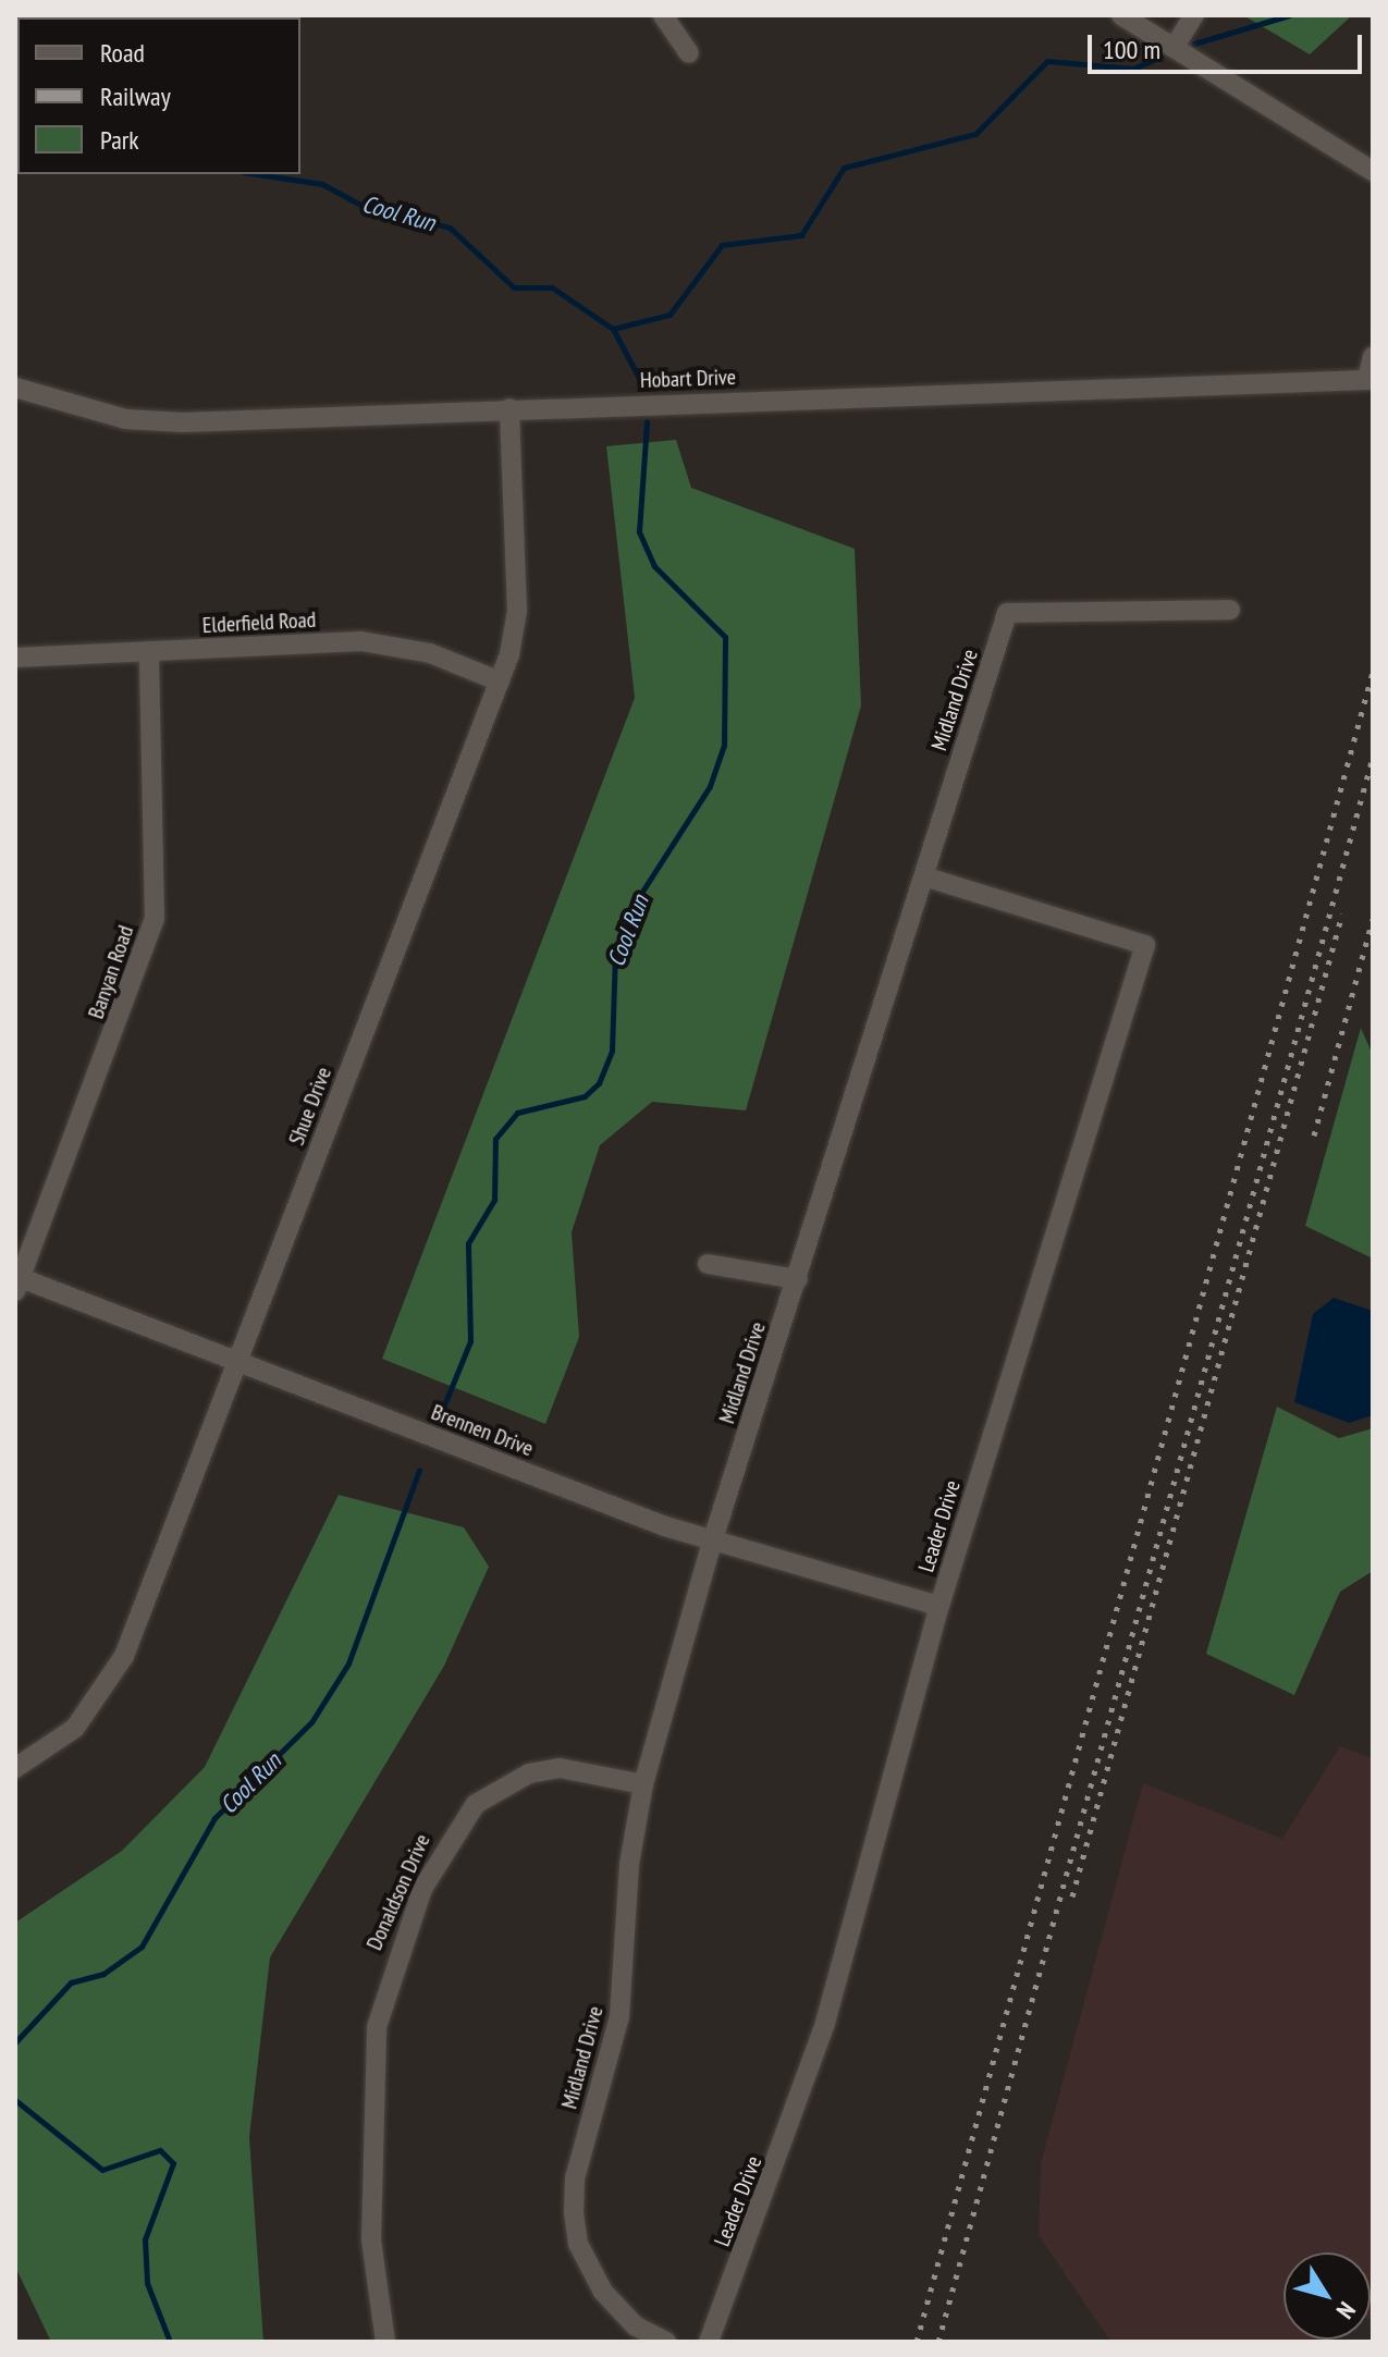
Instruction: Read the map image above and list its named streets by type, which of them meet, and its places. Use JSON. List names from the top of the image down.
{
  "streets": {
    "street": [
      "Hobart Drive",
      "Elderfield Road",
      "Midland Drive",
      "Banyan Road",
      "Shue Drive",
      "Brennen Drive",
      "Leader Drive",
      "Donaldson Drive"
    ]
  },
  "crossings": [
    ["Hobart Drive", "Shue Drive"],
    ["Elderfield Road", "Banyan Road"],
    ["Elderfield Road", "Shue Drive"],
    ["Midland Drive", "Brennen Drive"],
    ["Midland Drive", "Leader Drive"],
    ["Midland Drive", "Donaldson Drive"],
    ["Banyan Road", "Brennen Drive"],
    ["Shue Drive", "Brennen Drive"],
    ["Brennen Drive", "Leader Drive"]
  ],
  "water": ["Cool Run"],
  "legend": ["Road", "Railway", "Park"],
  "scale_bar": "100 m",
  "north": "bottom right"
}
